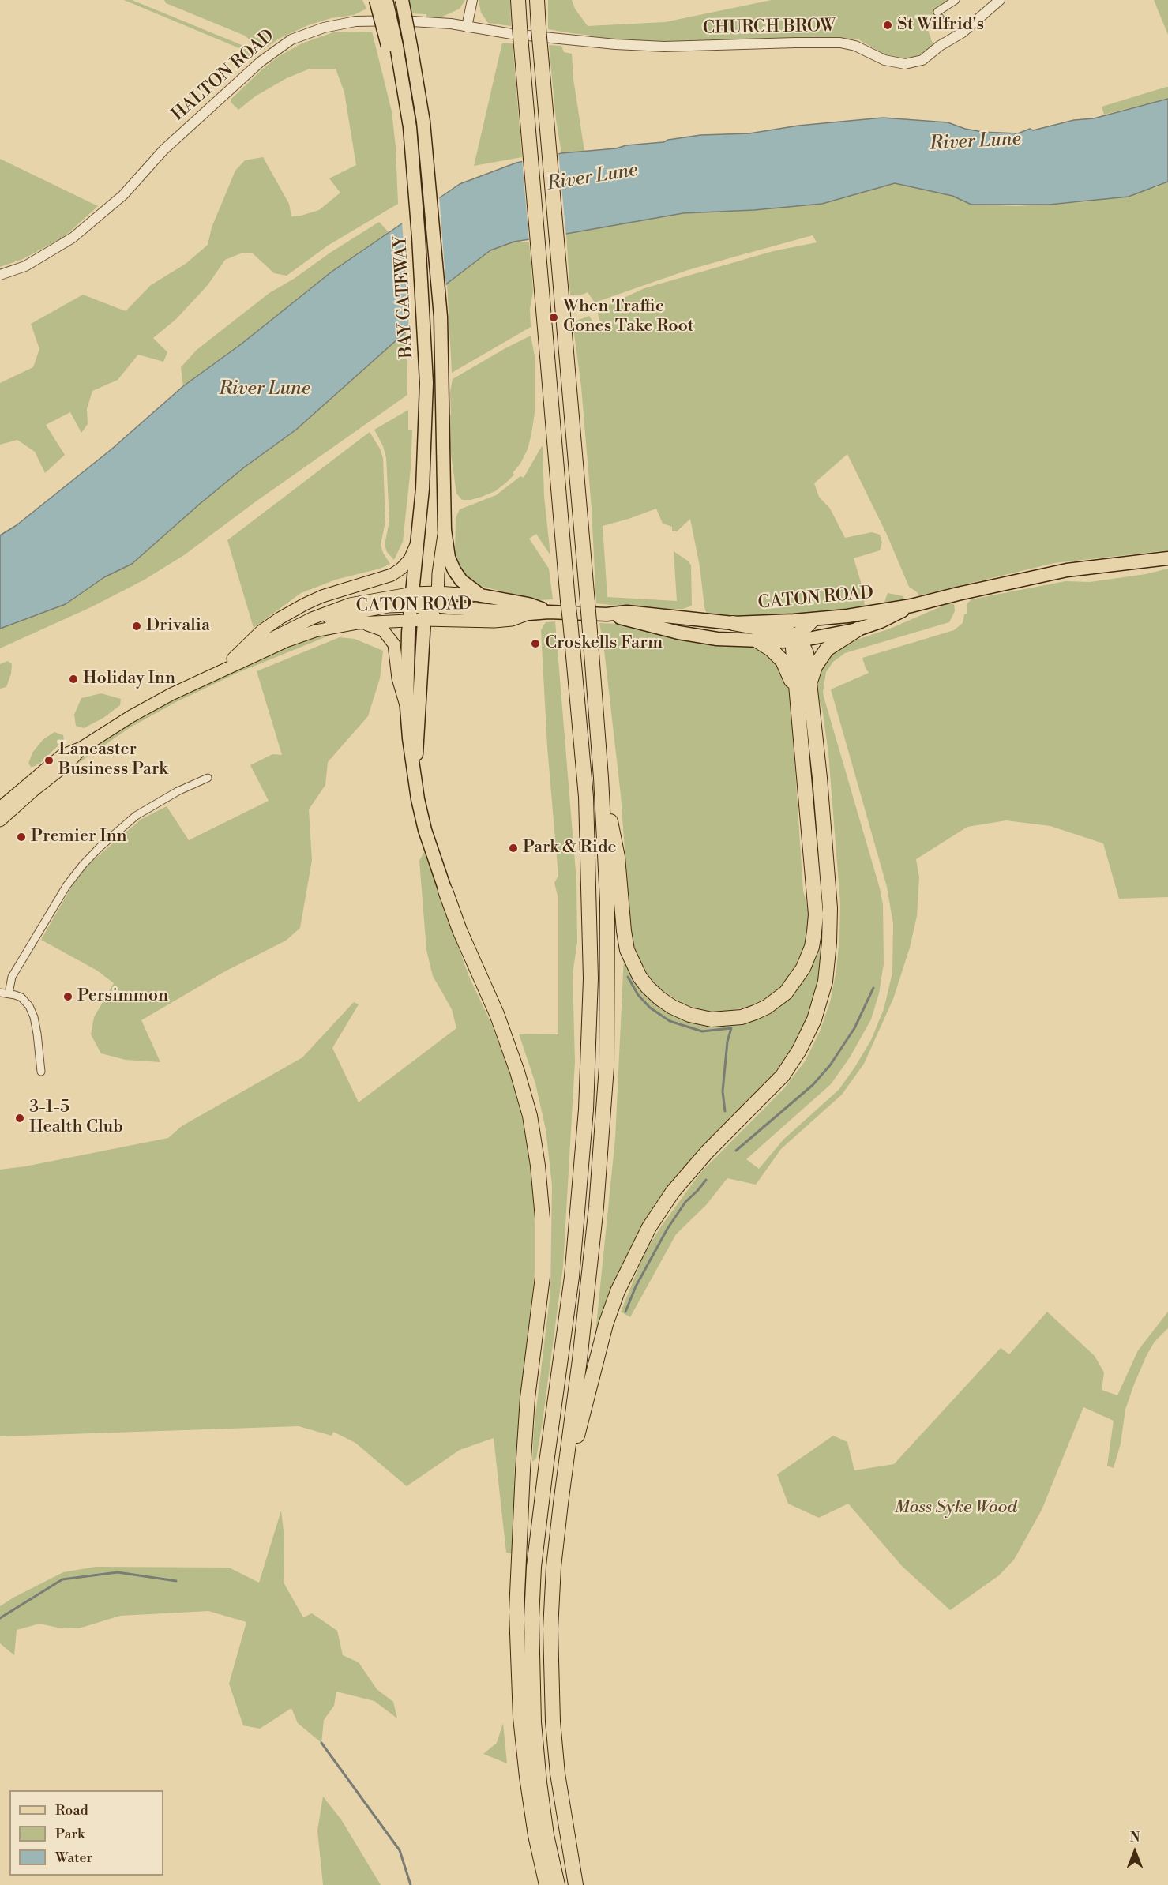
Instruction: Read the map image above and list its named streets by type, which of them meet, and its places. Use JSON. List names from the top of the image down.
{
  "streets": {
    "highway": ["BAY GATEWAY", "CATON ROAD"],
    "street": ["CHURCH BROW", "HALTON ROAD"]
  },
  "crossings": [
    ["CHURCH BROW", "HALTON ROAD"],
    ["BAY GATEWAY", "CATON ROAD"]
  ],
  "water": ["River Lune"],
  "parks": ["Moss Syke Wood"],
  "places": [
    "St Wilfrid's",
    "When Traffic Cones Take Root",
    "Drivalia",
    "Croskells Farm",
    "Holiday Inn",
    "Lancaster Business Park",
    "Premier Inn",
    "Park & Ride",
    "Persimmon",
    "3-1-5 Health Club"
  ],
  "legend": ["Road", "Park", "Water"],
  "north": "top"
}
